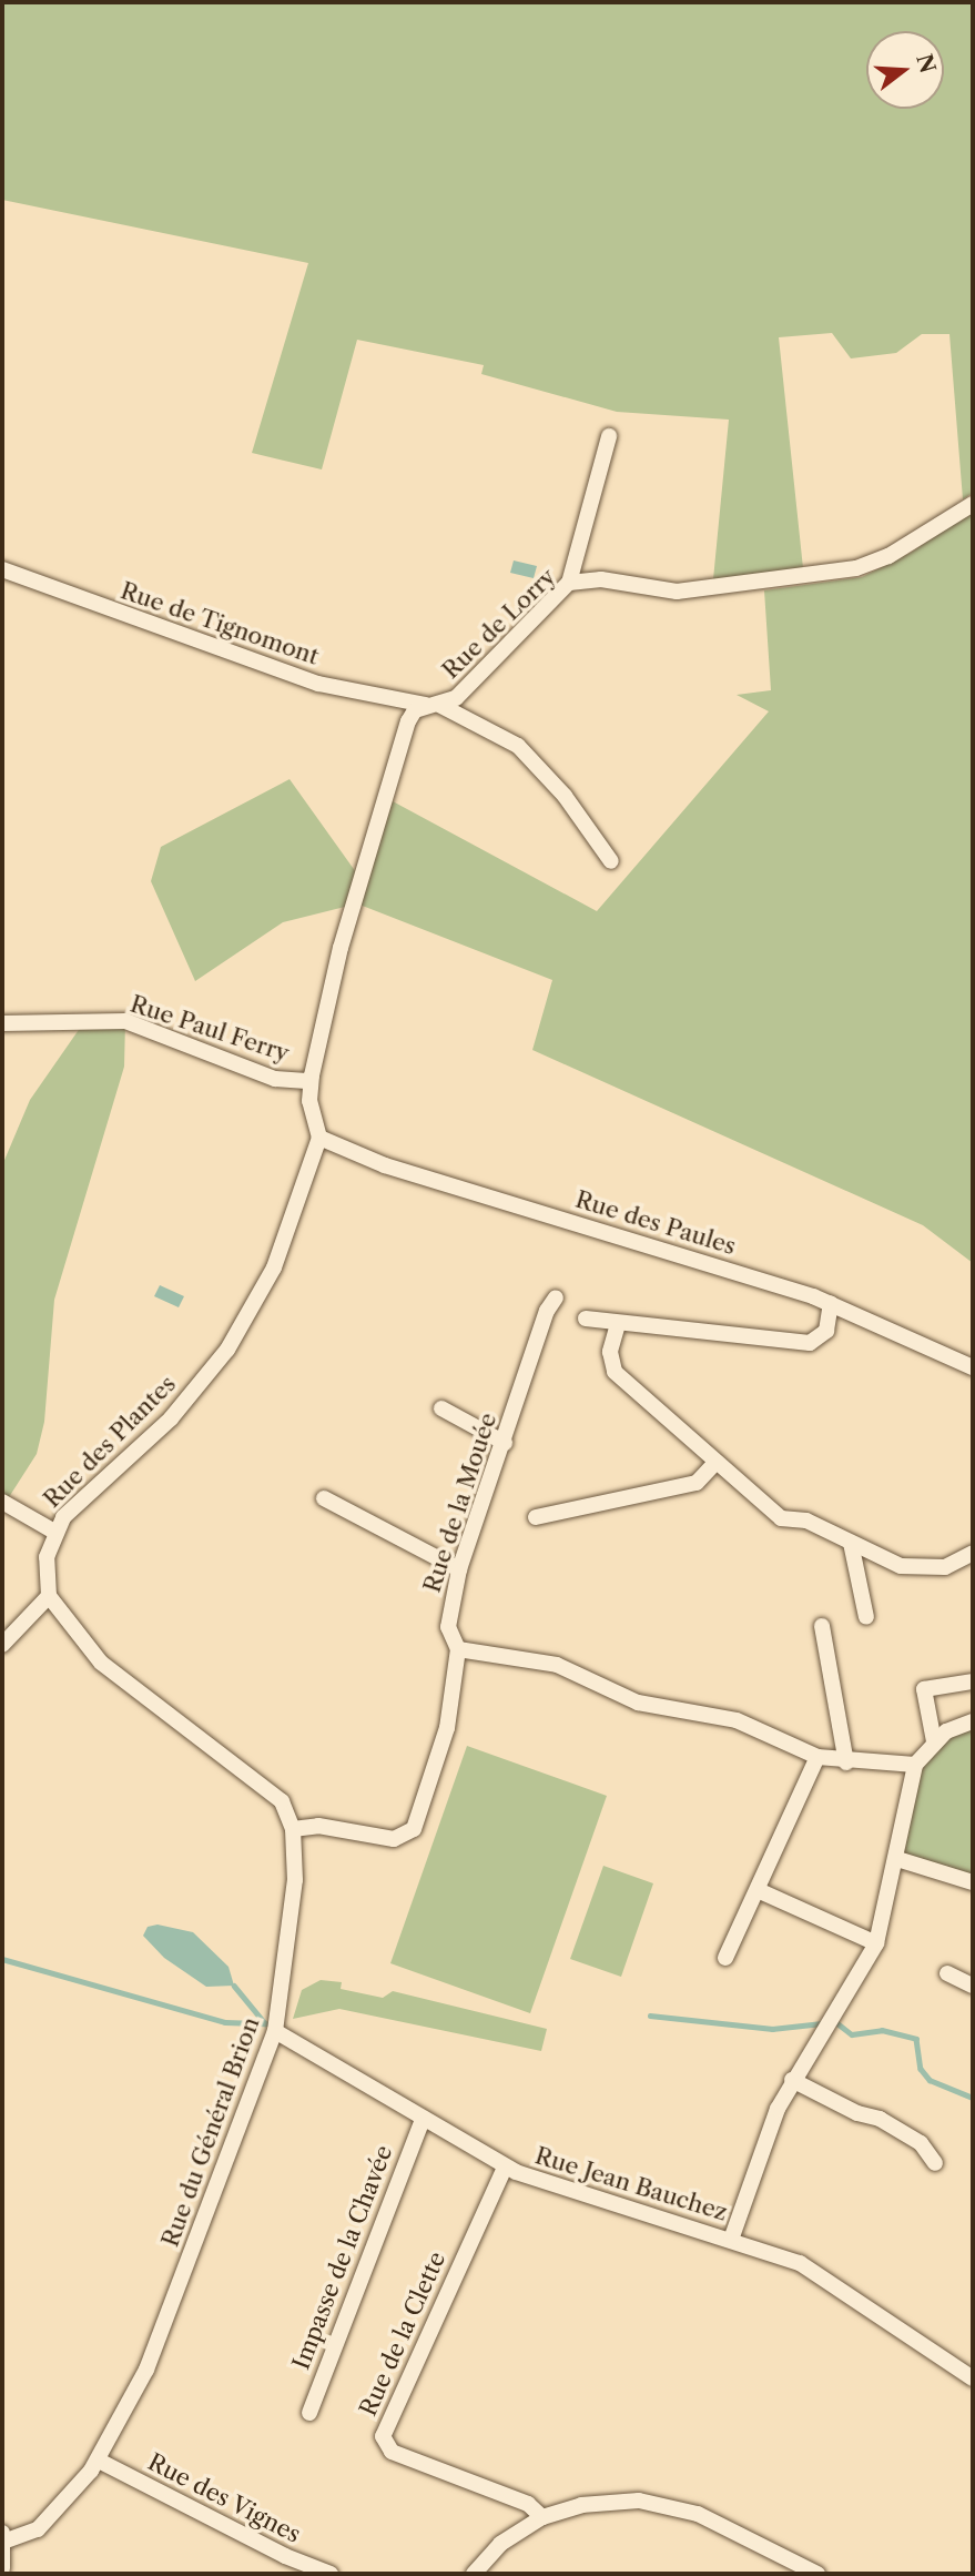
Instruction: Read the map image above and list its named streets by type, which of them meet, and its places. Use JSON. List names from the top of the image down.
{
  "streets": {
    "street": [
      "Rue de Tignomont",
      "Rue de Lorry",
      "Rue Paul Ferry",
      "Rue des Paules",
      "Rue des Plantes",
      "Rue de la Mouée",
      "Rue du Général Brion",
      "Rue Jean Bauchez",
      "Impasse de la Chavée",
      "Rue de la Clette",
      "Rue des Vignes"
    ]
  },
  "crossings": [
    ["Rue de Tignomont", "Rue de Lorry"],
    ["Rue de Lorry", "Rue Paul Ferry"],
    ["Rue de Lorry", "Rue des Paules"],
    ["Rue de Lorry", "Rue des Plantes"],
    ["Rue des Paules", "Rue des Plantes"],
    ["Rue des Plantes", "Rue du Général Brion"],
    ["Rue de la Mouée", "Rue du Général Brion"],
    ["Rue du Général Brion", "Rue Jean Bauchez"],
    ["Rue du Général Brion", "Rue des Vignes"],
    ["Rue Jean Bauchez", "Impasse de la Chavée"],
    ["Rue Jean Bauchez", "Rue de la Clette"]
  ],
  "north": "right"
}
